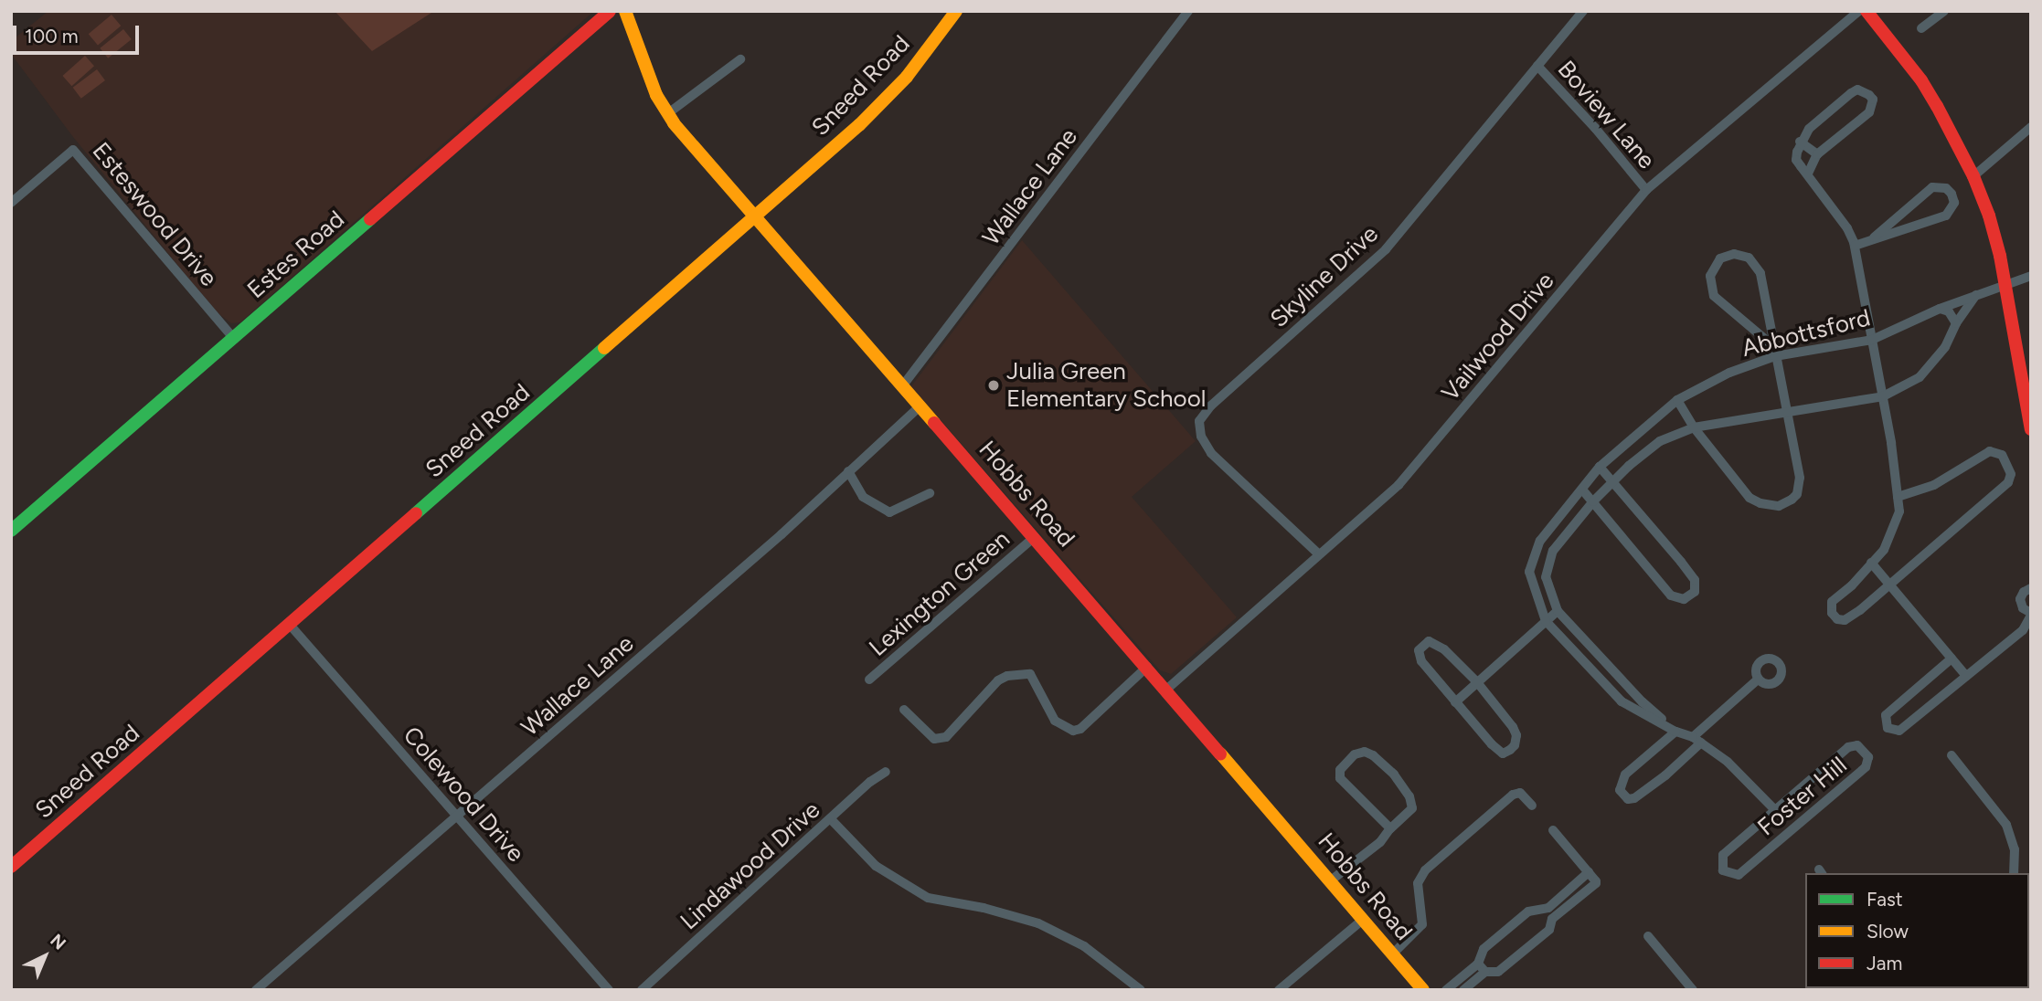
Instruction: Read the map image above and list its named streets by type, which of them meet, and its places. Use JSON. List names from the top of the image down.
{
  "streets": {
    "street": [
      "Sneed Road",
      "Boview Lane",
      "Wallace Lane",
      "Esteswood Drive",
      "Estes Road",
      "Skyline Drive",
      "Abbottsford",
      "Vailwood Drive",
      "Hobbs Road",
      "Lexington Green",
      "Colewood Drive",
      "Foster Hill",
      "Lindawood Drive"
    ]
  },
  "crossings": [
    ["Sneed Road", "Hobbs Road"],
    ["Sneed Road", "Colewood Drive"],
    ["Boview Lane", "Skyline Drive"],
    ["Boview Lane", "Vailwood Drive"],
    ["Wallace Lane", "Hobbs Road"],
    ["Wallace Lane", "Colewood Drive"],
    ["Esteswood Drive", "Estes Road"],
    ["Skyline Drive", "Vailwood Drive"],
    ["Abbottsford", "Foster Hill"],
    ["Vailwood Drive", "Hobbs Road"],
    ["Hobbs Road", "Lexington Green"]
  ],
  "places": ["Julia Green Elementary School"],
  "legend": ["Fast", "Slow", "Jam"],
  "scale_bar": "100 m",
  "north": "top right"
}
